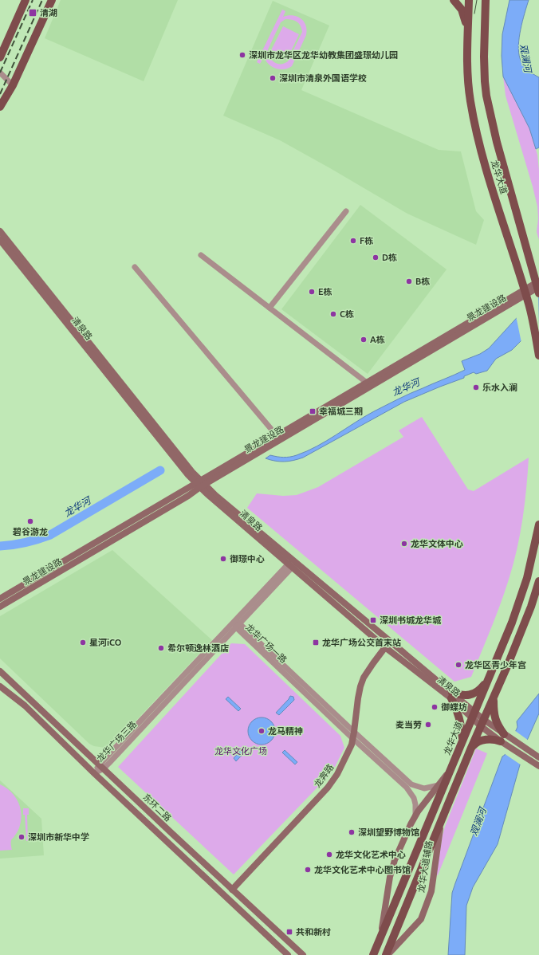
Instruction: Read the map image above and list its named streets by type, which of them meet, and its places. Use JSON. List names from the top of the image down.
{
  "streets": {
    "main road": [
      "龙华大道",
      "景龙建设路",
      "清泉路",
      "龙奔路",
      "东环二路",
      "龙华大道辅路"
    ],
    "street": ["龙华广场一路", "龙华广场三路"]
  },
  "crossings": [
    ["龙华大道", "景龙建设路"],
    ["龙华大道", "清泉路"],
    ["景龙建设路", "清泉路"],
    ["清泉路", "龙华广场三路"],
    ["清泉路", "龙奔路"],
    ["龙华广场一路", "龙华广场三路"],
    ["龙华广场一路", "龙奔路"],
    ["龙华广场三路", "东环二路"],
    ["龙奔路", "东环二路"]
  ],
  "water": ["观澜河", "龙华河"],
  "parks": ["龙华文化广场"],
  "places": {
    "transit": [
      "清湖",
      "幸福城三期",
      "深圳书城龙华城",
      "龙华广场公交首末站",
      "共和新村"
    ],
    "other": [
      "深圳市龙华区龙华幼教集团盛璟幼儿园",
      "深圳市清泉外国语学校",
      "F栋",
      "D栋",
      "B栋",
      "E栋",
      "C栋",
      "A栋",
      "乐水入澜",
      "碧谷游龙",
      "龙华文体中心",
      "御璟中心",
      "星河iCO",
      "希尔顿逸林酒店",
      "龙华区青少年宫",
      "御蝶坊",
      "麦当劳",
      "龙马精神",
      "深圳望野博物馆",
      "深圳市新华中学",
      "龙华文化艺术中心",
      "龙华文化艺术中心图书馆"
    ]
  }
}
